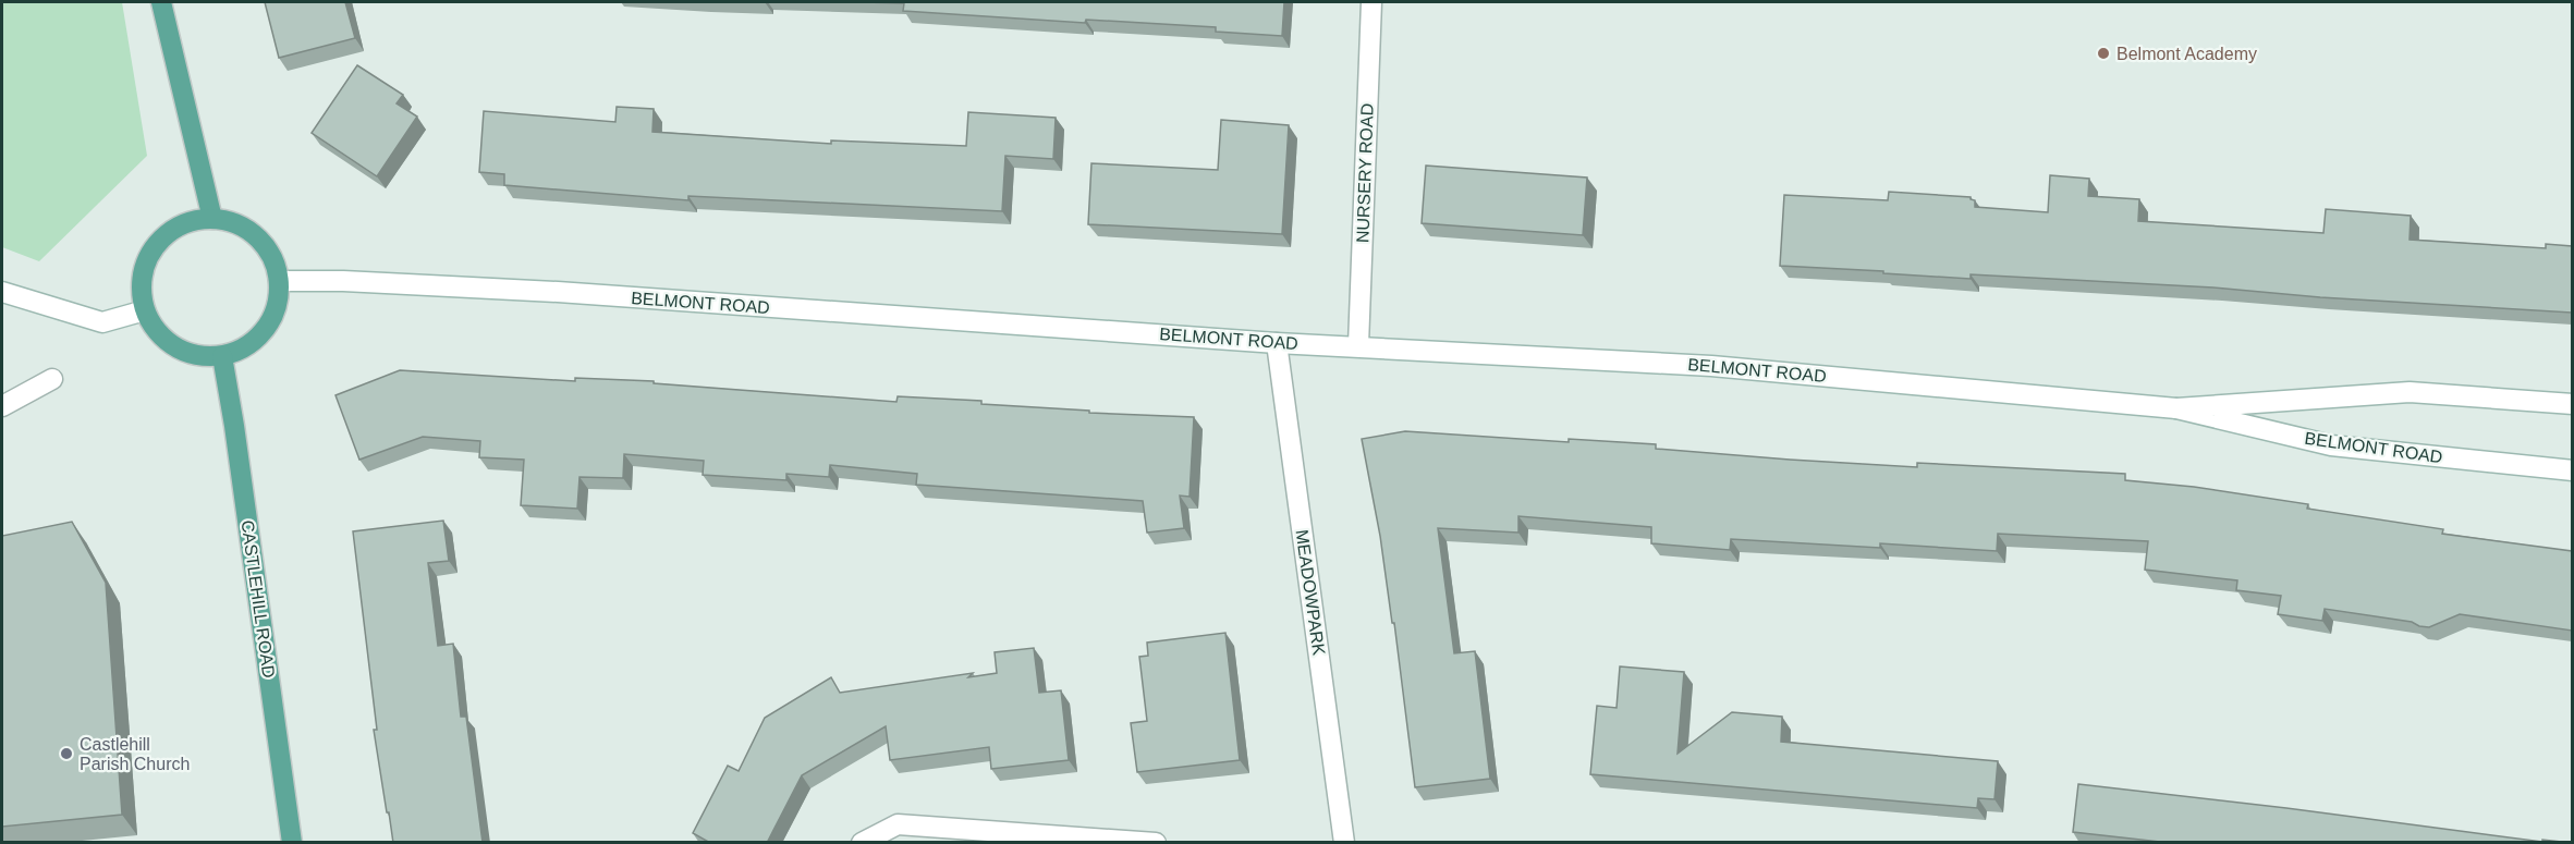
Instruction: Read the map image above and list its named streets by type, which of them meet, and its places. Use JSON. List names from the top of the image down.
{
  "streets": {
    "main road": ["CASTLEHILL ROAD"],
    "street": ["NURSERY ROAD", "BELMONT ROAD", "MEADOWPARK"]
  },
  "crossings": [
    ["NURSERY ROAD", "BELMONT ROAD"],
    ["BELMONT ROAD", "MEADOWPARK"],
    ["BELMONT ROAD", "CASTLEHILL ROAD"]
  ],
  "places": ["Belmont Academy", "Castlehill Parish Church"]
}
